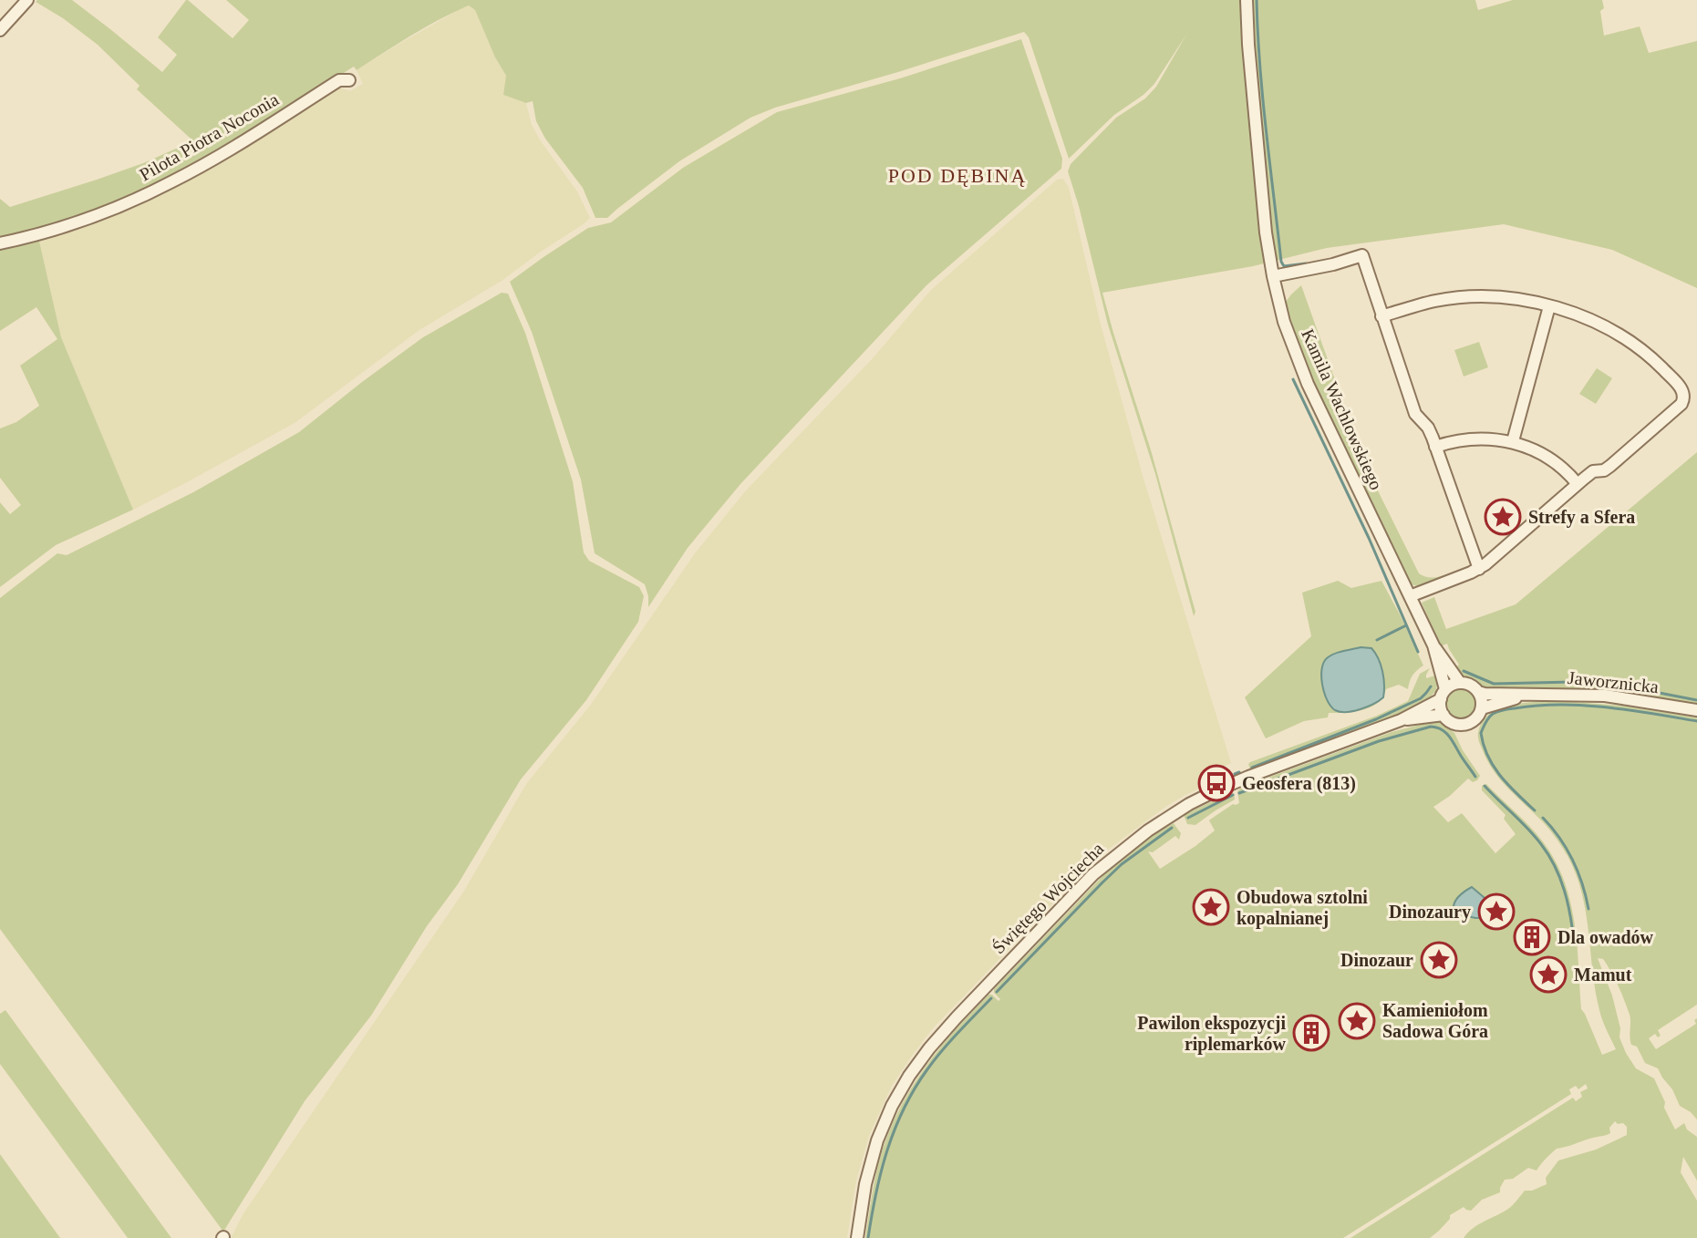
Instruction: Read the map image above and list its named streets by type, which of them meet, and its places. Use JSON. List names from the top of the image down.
{
  "streets": {
    "street": [
      "Pilota Piotra Noconia",
      "Kamila Wachlowskiego",
      "Jaworznicka",
      "Świętego Wojciecha"
    ]
  },
  "crossings": [
    ["Kamila Wachlowskiego", "Jaworznicka"],
    ["Kamila Wachlowskiego", "Świętego Wojciecha"],
    ["Jaworznicka", "Świętego Wojciecha"]
  ],
  "districts": ["POD DĘBINĄ"],
  "places": {
    "place": [
      "Strefy a Sfera",
      "Obudowa sztolni kopalnianej",
      "Dinozaury",
      "Dinozaur",
      "Mamut",
      "Kamieniołom Sadowa Góra"
    ],
    "bus stop": ["Geosfera (813)"],
    "building": ["Dla owadów", "Pawilon ekspozycji riplemarków"]
  }
}
